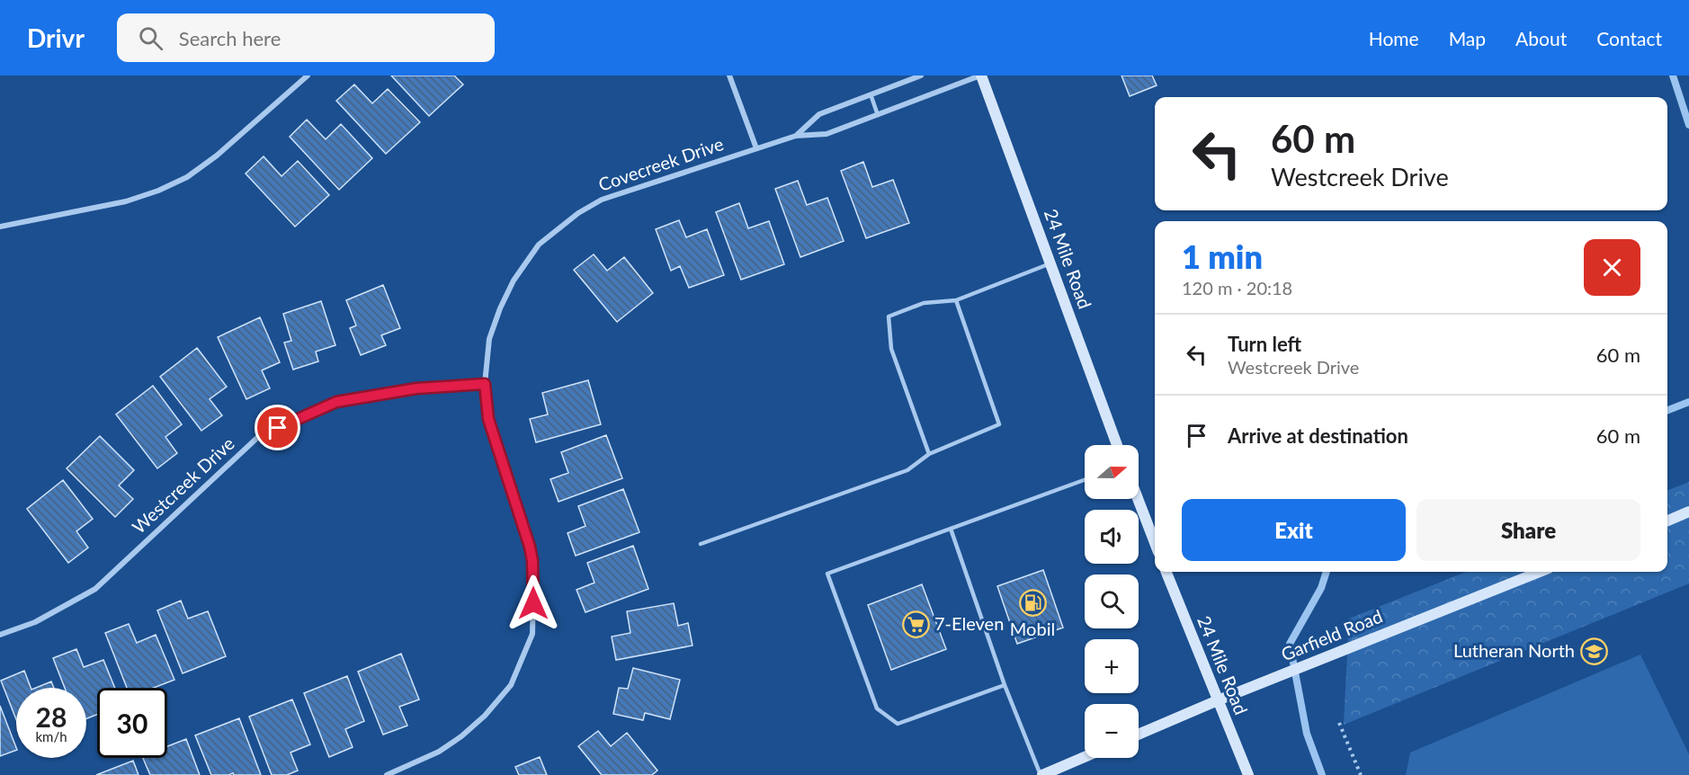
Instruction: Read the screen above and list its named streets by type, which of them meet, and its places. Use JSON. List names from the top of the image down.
{
  "streets": {
    "street": [
      "Covecreek Drive",
      "24 Mile Road",
      "Westcreek Drive",
      "Garfield Road"
    ]
  },
  "crossings": [
    ["Covecreek Drive", "24 Mile Road"],
    ["Covecreek Drive", "Westcreek Drive"],
    ["24 Mile Road", "Garfield Road"]
  ],
  "places": {
    "fuel station": ["Mobil"],
    "supermarket": ["7-Eleven"],
    "school or university": ["Lutheran North"]
  },
  "north": "right",
  "page": {
    "header": "Drivr",
    "search": "Search here",
    "nav": [
      "Home",
      "Map",
      "About",
      "Contact"
    ],
    "turn": ["60 m", "Westcreek Drive"],
    "heading": ["1 min", "120 m · 20:18"],
    "list": [
      {
        "name": "Turn left",
        "note": "Westcreek Drive",
        "value": "60 m"
      },
      {
        "name": "Arrive at destination",
        "value": "60 m"
      }
    ],
    "map_buttons": ["+", "−"],
    "buttons": ["Exit", "Share"],
    "speed": "28 km/h",
    "limit": "30"
  }
}
